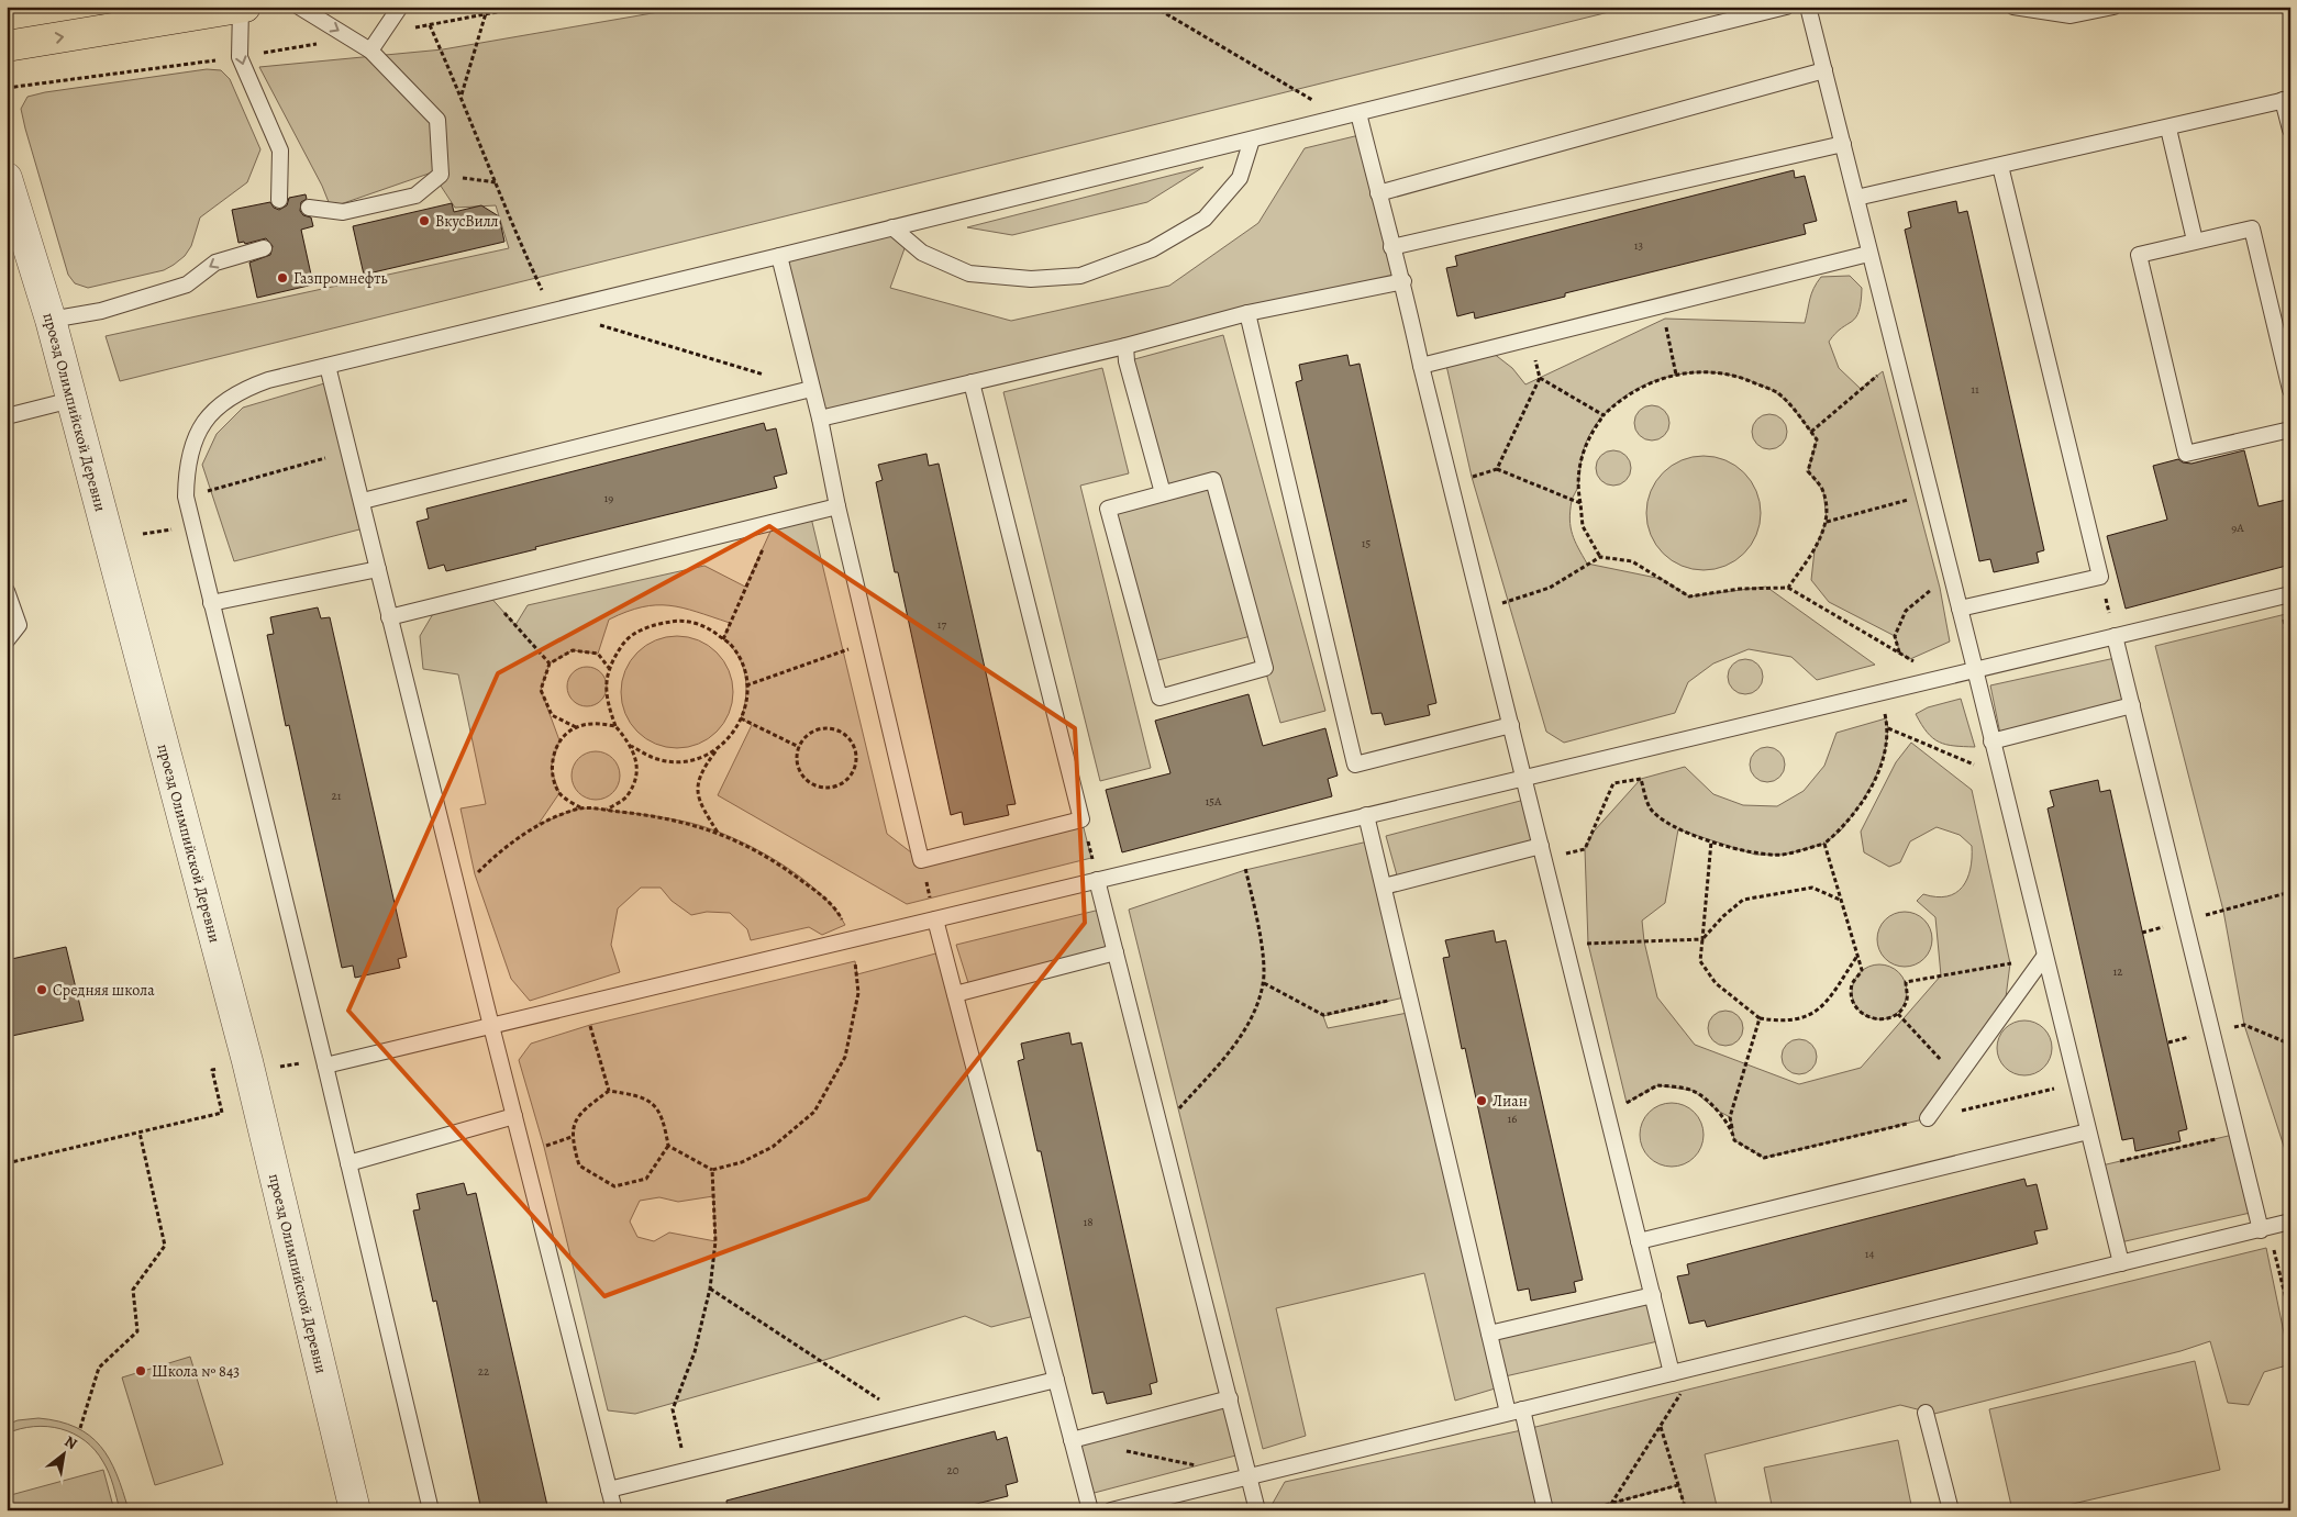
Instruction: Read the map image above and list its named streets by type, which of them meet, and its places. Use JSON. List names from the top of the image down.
{
  "streets": {
    "street": ["проезд Олимпийской Деревни"]
  },
  "places": [
    "ВкусВилл",
    "Газпромнефть",
    "Средняя школа",
    "Лиан",
    "Школа № 843"
  ],
  "house_numbers": [
    "13",
    "11",
    "19",
    "9А",
    "15",
    "17",
    "21",
    "15А",
    "12",
    "16",
    "18",
    "14",
    "22",
    "20"
  ],
  "north": "top right"
}
